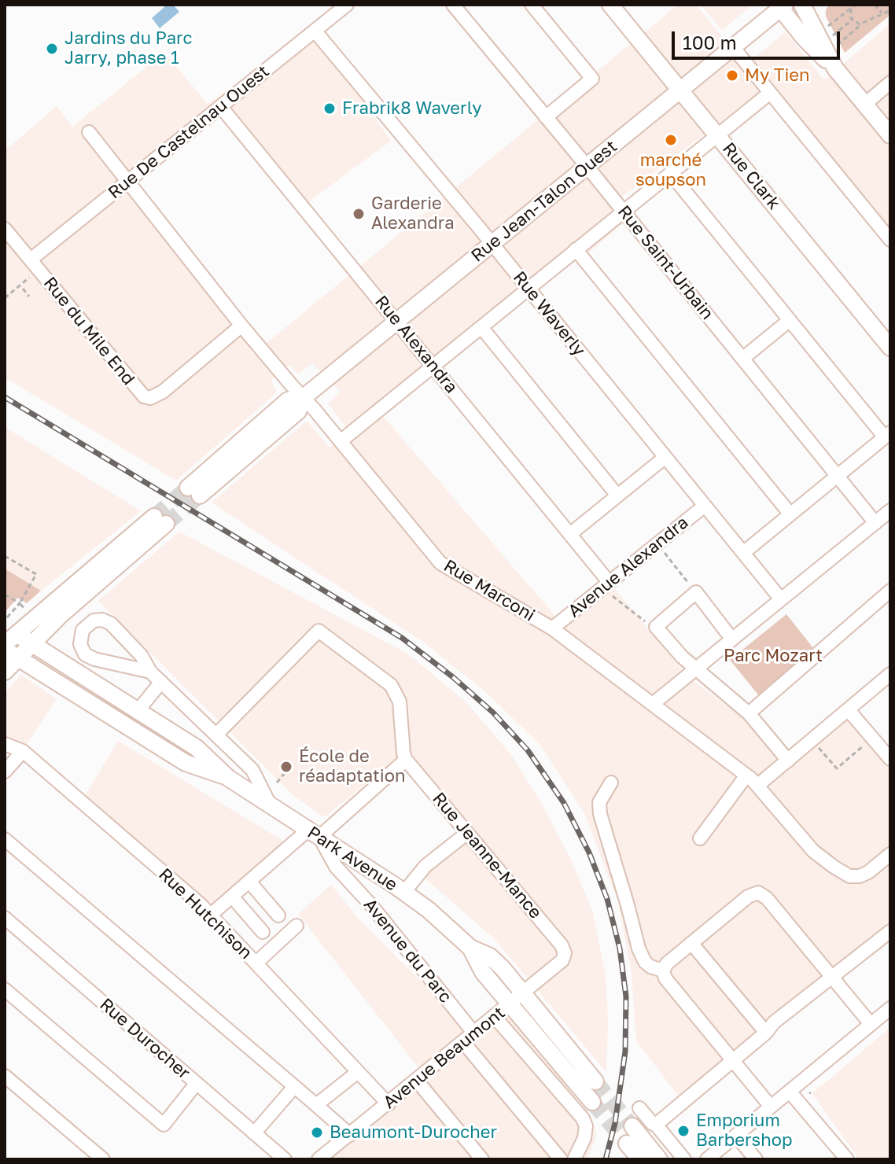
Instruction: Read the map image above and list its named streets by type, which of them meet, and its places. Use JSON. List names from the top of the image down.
{
  "streets": {
    "main road": ["Rue Clark", "Rue Jean-Talon Ouest", "Park Avenue"],
    "street": [
      "Rue De Castelnau Ouest",
      "Rue Saint-Urbain",
      "Rue Waverly",
      "Rue du Mile End",
      "Rue Alexandra",
      "Avenue Alexandra",
      "Rue Marconi",
      "Rue Jeanne-Mance",
      "Rue Hutchison",
      "Avenue du Parc",
      "Rue Durocher",
      "Avenue Beaumont"
    ]
  },
  "crossings": [
    ["Rue De Castelnau Ouest", "Rue Waverly"],
    ["Rue De Castelnau Ouest", "Rue du Mile End"],
    ["Rue De Castelnau Ouest", "Rue Alexandra"],
    ["Rue De Castelnau Ouest", "Rue Marconi"],
    ["Rue Clark", "Rue Jean-Talon Ouest"],
    ["Rue Jean-Talon Ouest", "Rue Saint-Urbain"],
    ["Rue Jean-Talon Ouest", "Rue Waverly"],
    ["Rue Jean-Talon Ouest", "Rue Alexandra"],
    ["Rue Jean-Talon Ouest", "Rue Marconi"],
    ["Rue Waverly", "Avenue Alexandra"],
    ["Rue du Mile End", "Rue Marconi"],
    ["Rue Alexandra", "Avenue Alexandra"],
    ["Avenue Alexandra", "Rue Marconi"],
    ["Rue Jeanne-Mance", "Avenue Beaumont"],
    ["Park Avenue", "Avenue du Parc"],
    ["Park Avenue", "Avenue Beaumont"],
    ["Rue Hutchison", "Avenue Beaumont"],
    ["Avenue du Parc", "Avenue Beaumont"]
  ],
  "parks": ["Parc Mozart"],
  "places": [
    "Jardins du Parc Jarry, phase 1",
    "My Tien",
    "Frabrik8 Waverly",
    "marché soupson",
    "Garderie Alexandra",
    "École de réadaptation",
    "Emporium Barbershop",
    "Beaumont-Durocher"
  ],
  "scale_bar": "100 m"
}
